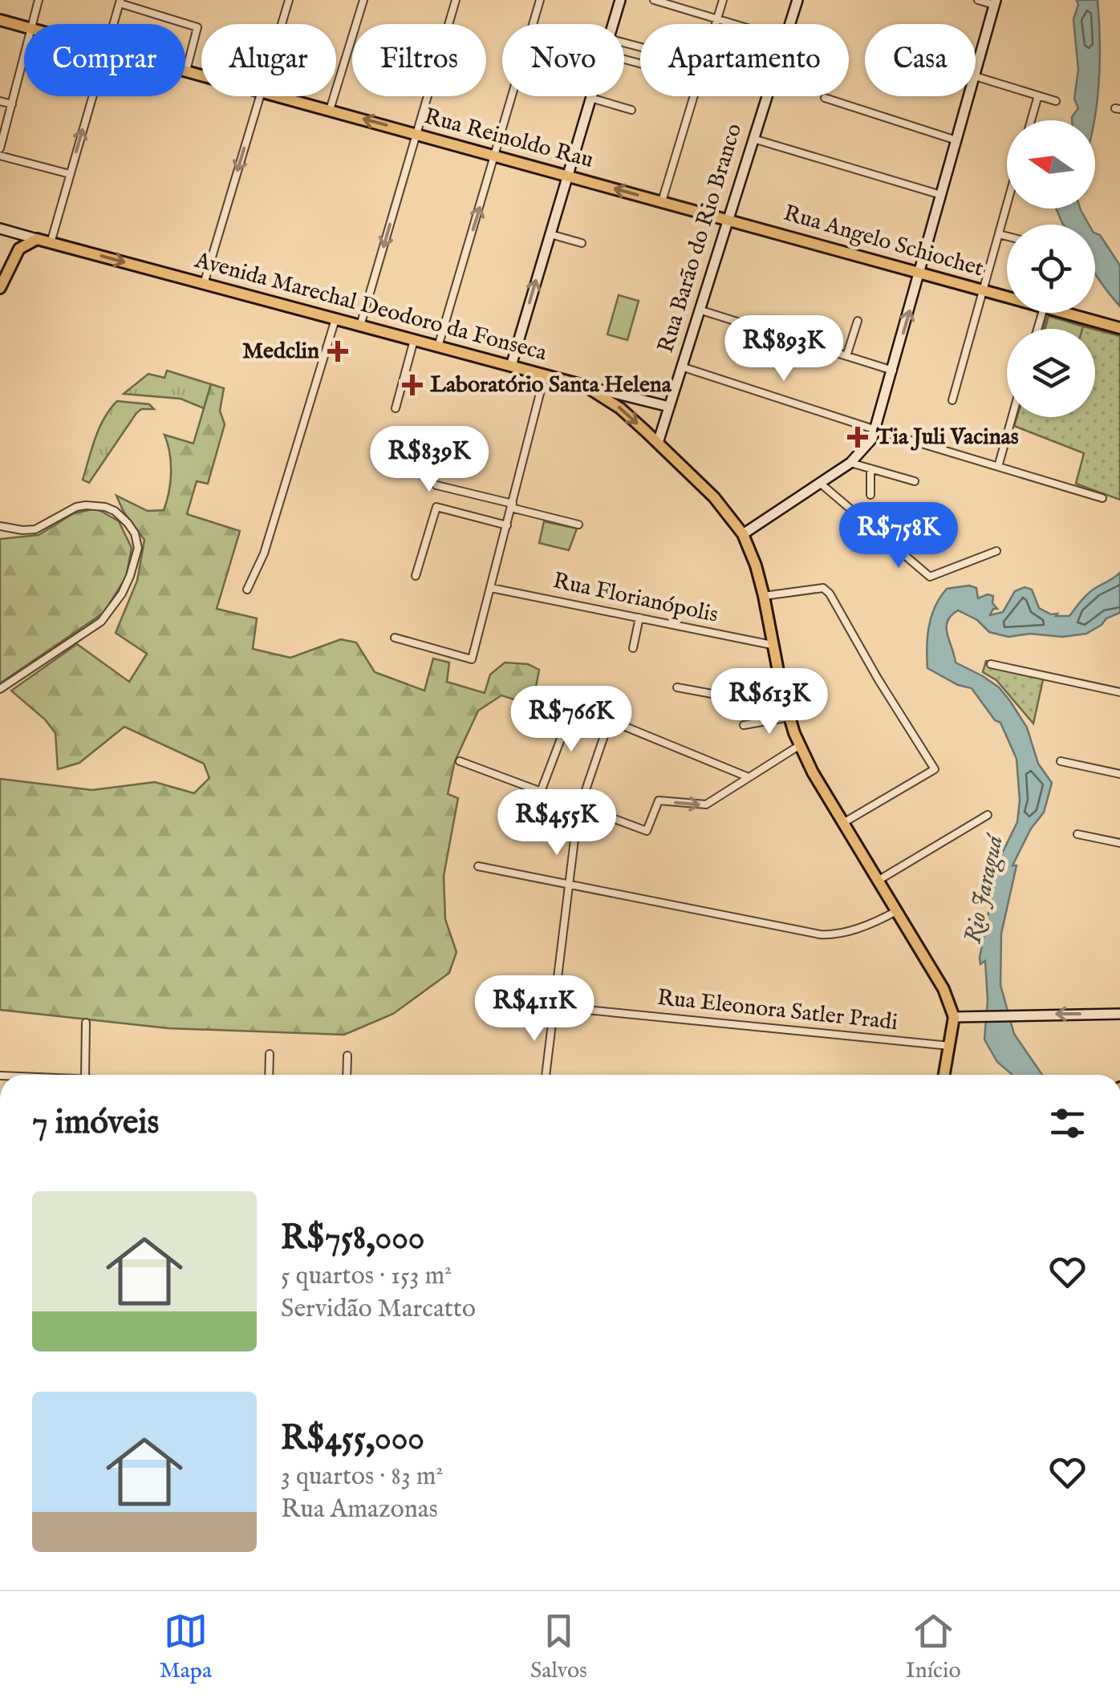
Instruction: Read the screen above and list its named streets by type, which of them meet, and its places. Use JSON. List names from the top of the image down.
{
  "streets": {
    "main road": ["Rua Reinoldo Rau", "Rua Angelo Schiochet", "Avenida Marechal Deodoro da Fonseca"],
    "street": ["Rua Barão do Rio Branco", "Rua Florianópolis", "Rua Eleonora Satler Pradi"]
  },
  "crossings": [
    ["Rua Reinoldo Rau", "Rua Barão do Rio Branco"],
    ["Rua Reinoldo Rau", "Rua Angelo Schiochet"],
    ["Rua Barão do Rio Branco", "Rua Angelo Schiochet"],
    ["Rua Barão do Rio Branco", "Avenida Marechal Deodoro da Fonseca"],
    ["Avenida Marechal Deodoro da Fonseca", "Rua Florianópolis"]
  ],
  "one_way": ["Rua Reinoldo Rau"],
  "water": ["Rio Jaraguá"],
  "places": {
    "health": ["Medclin", "Laboratório Santa Helena", "Tia Juli Vacinas"]
  },
  "north": "left",
  "page": {
    "chip": [
      "Comprar",
      "Alugar",
      "Filtros",
      "Novo",
      "Apartamento",
      "Casa"
    ],
    "price": [
      "R$893K",
      "R$839K",
      "R$758K",
      "R$613K",
      "R$766K",
      "R$455K",
      "R$411K"
    ],
    "heading": "7 imóveis",
    "list": [
      {
        "name": "R$758,000",
        "note": "5 quartos · 153 m² · Servidão Marcatto"
      },
      {
        "name": "R$455,000",
        "note": "3 quartos · 83 m² · Rua Amazonas"
      }
    ],
    "tabs": ["Mapa", "Salvos", "Início"]
  }
}
